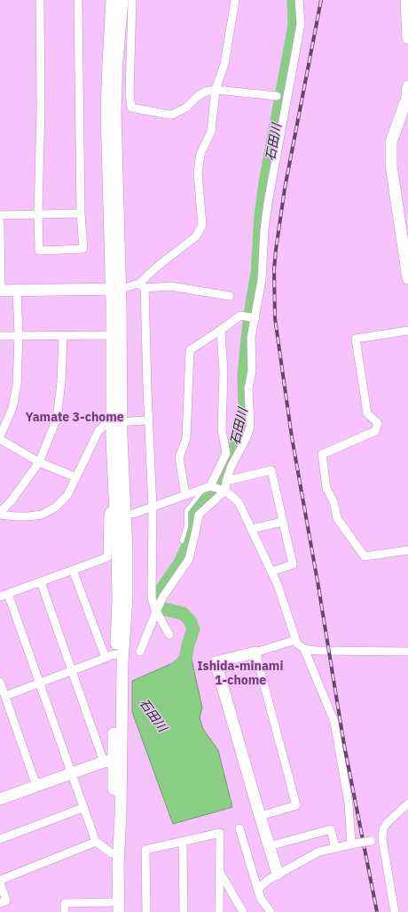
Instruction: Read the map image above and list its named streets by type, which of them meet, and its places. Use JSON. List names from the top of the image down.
{
  "districts": ["Yamate 3-chome", "Ishida-minami 1-chome"],
  "water": ["石田川"]
}
